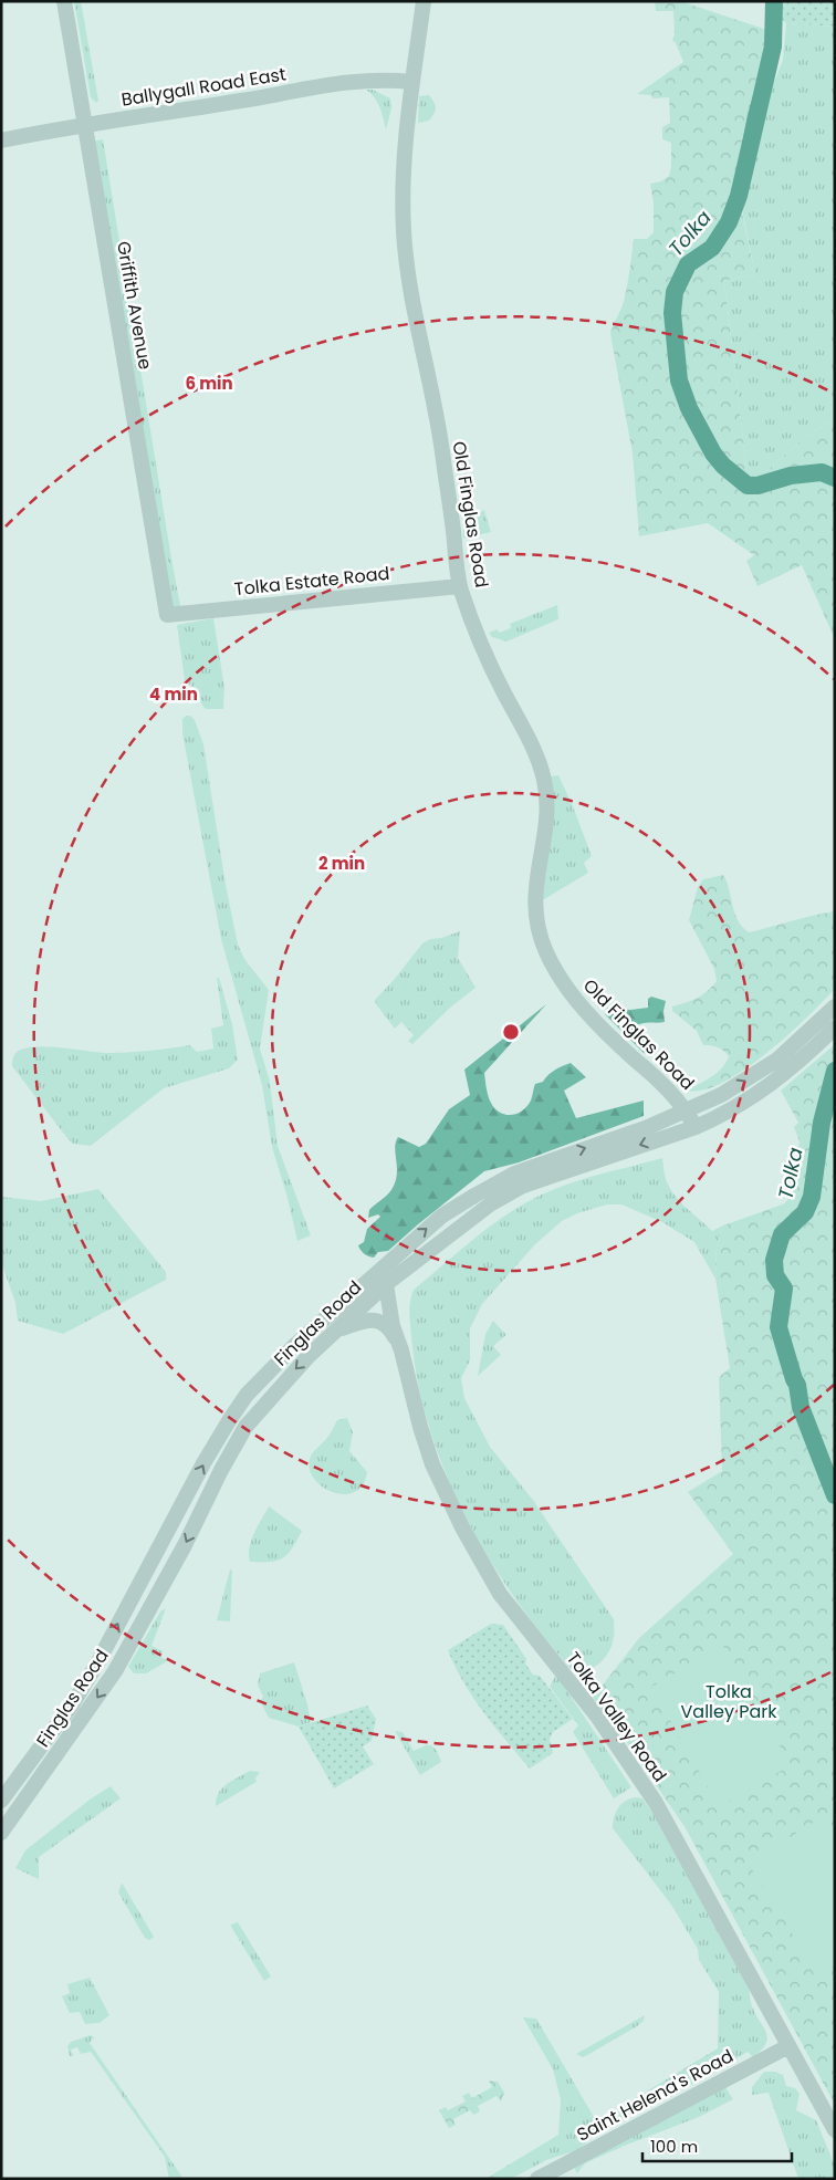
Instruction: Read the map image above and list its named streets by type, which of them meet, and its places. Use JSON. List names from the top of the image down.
{
  "streets": {
    "main road": [
      "Ballygall Road East",
      "Griffith Avenue",
      "Old Finglas Road",
      "Tolka Estate Road",
      "Finglas Road",
      "Tolka Valley Road",
      "Saint Helena's Road"
    ]
  },
  "crossings": [
    ["Ballygall Road East", "Griffith Avenue"],
    ["Ballygall Road East", "Old Finglas Road"],
    ["Griffith Avenue", "Tolka Estate Road"],
    ["Old Finglas Road", "Tolka Estate Road"],
    ["Old Finglas Road", "Finglas Road"],
    ["Finglas Road", "Tolka Valley Road"],
    ["Tolka Valley Road", "Saint Helena's Road"]
  ],
  "water": ["Tolka"],
  "parks": ["Tolka Valley Park"],
  "scale_bar": "100 m",
  "rings": ["6 min", "4 min", "2 min"]
}
